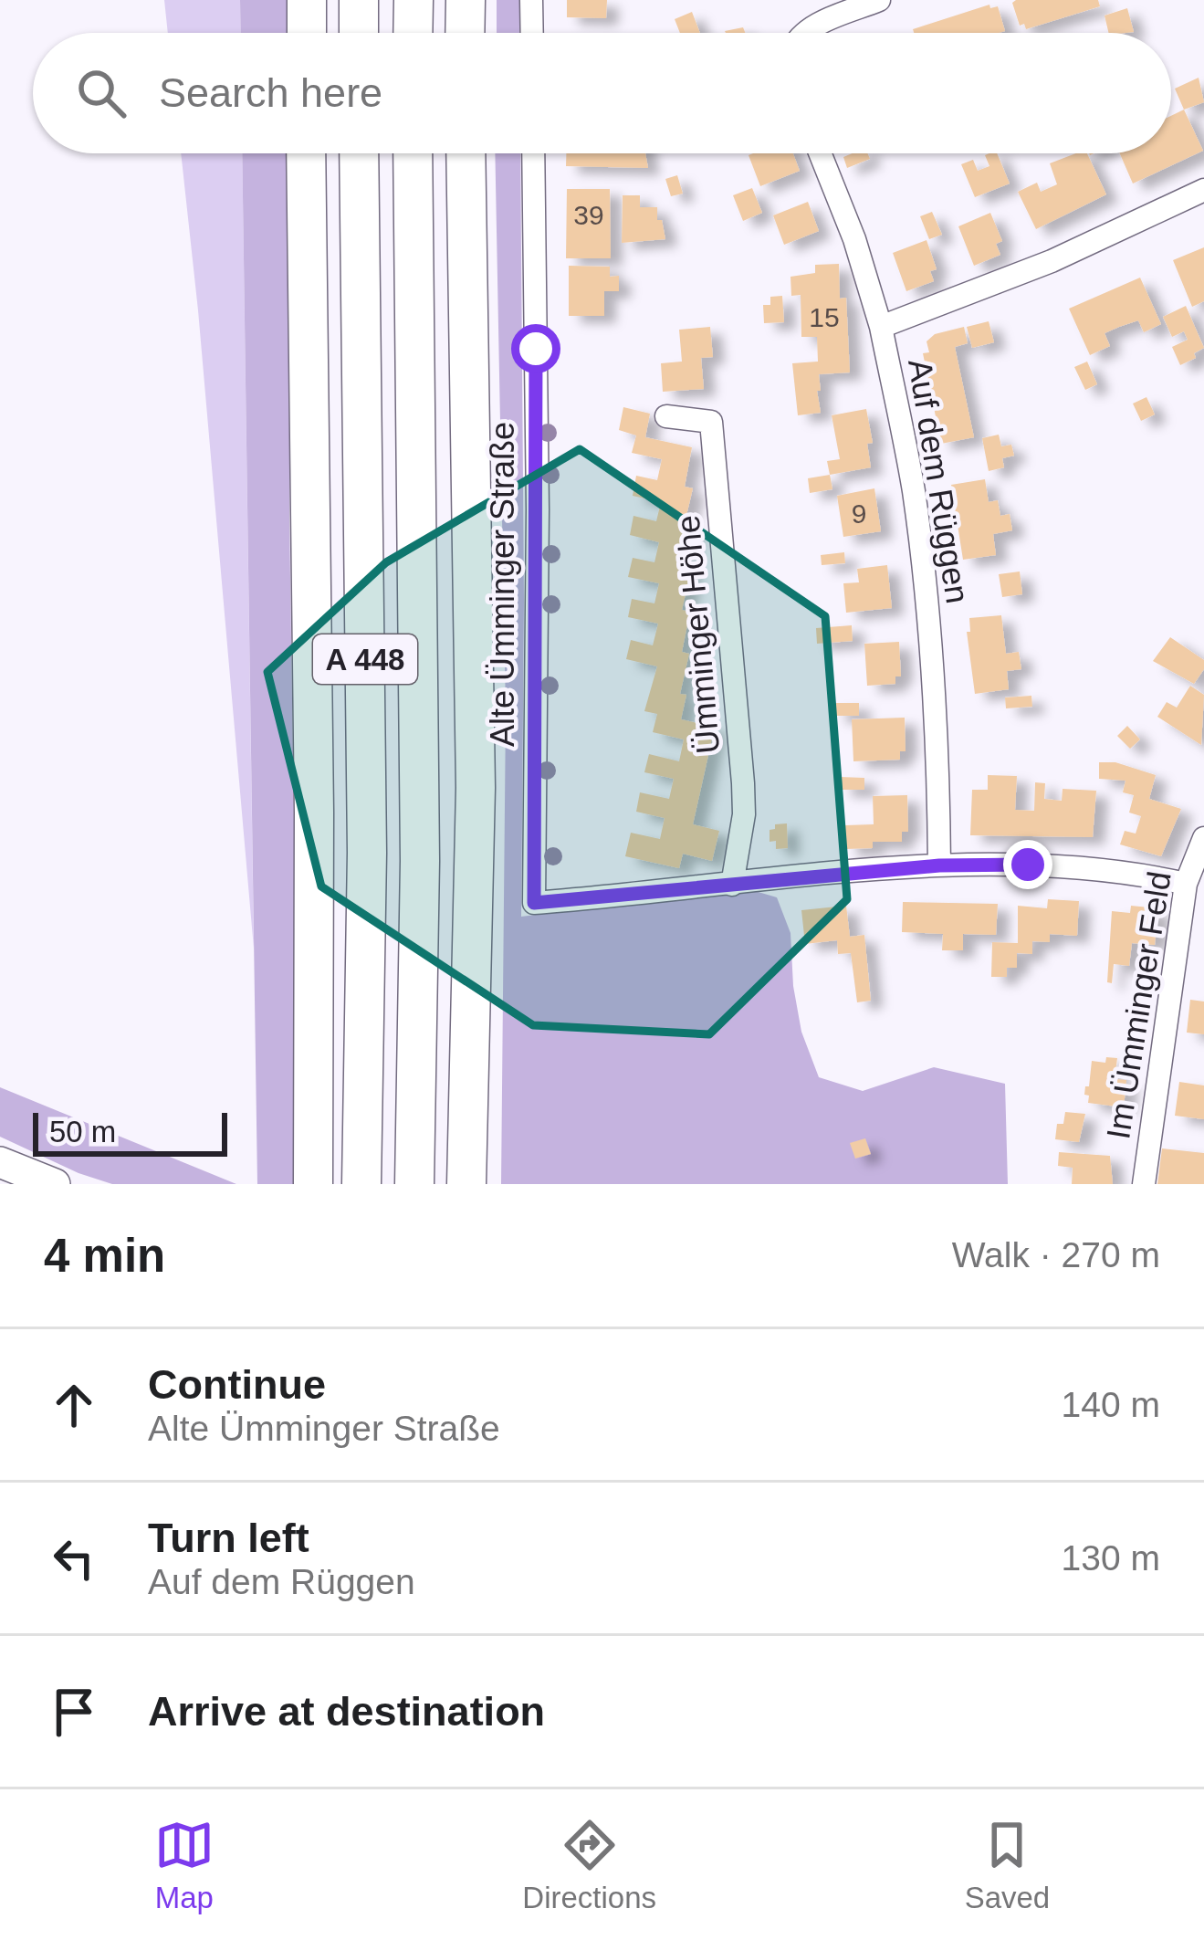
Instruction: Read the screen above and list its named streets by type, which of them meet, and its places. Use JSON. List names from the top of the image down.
{
  "streets": {
    "highway": ["A 448"],
    "street": [
      "Auf dem Rüggen",
      "Alte Ümminger Straße",
      "Ümminger Höhe",
      "Im Ümminger Feld"
    ]
  },
  "crossings": [
    ["Alte Ümminger Straße", "Ümminger Höhe"]
  ],
  "house_numbers": ["39", "15", "9"],
  "scale_bar": "50 m",
  "page": {
    "search": "Search here",
    "scale": "50 m",
    "heading": ["4 min", "Walk · 270 m"],
    "list": [
      ["Continue", "Alte Ümminger Straße", "140 m"],
      ["Turn left", "Auf dem Rüggen", "130 m"],
      "Arrive at destination"
    ],
    "nav": ["Map", "Directions", "Saved"]
  }
}
